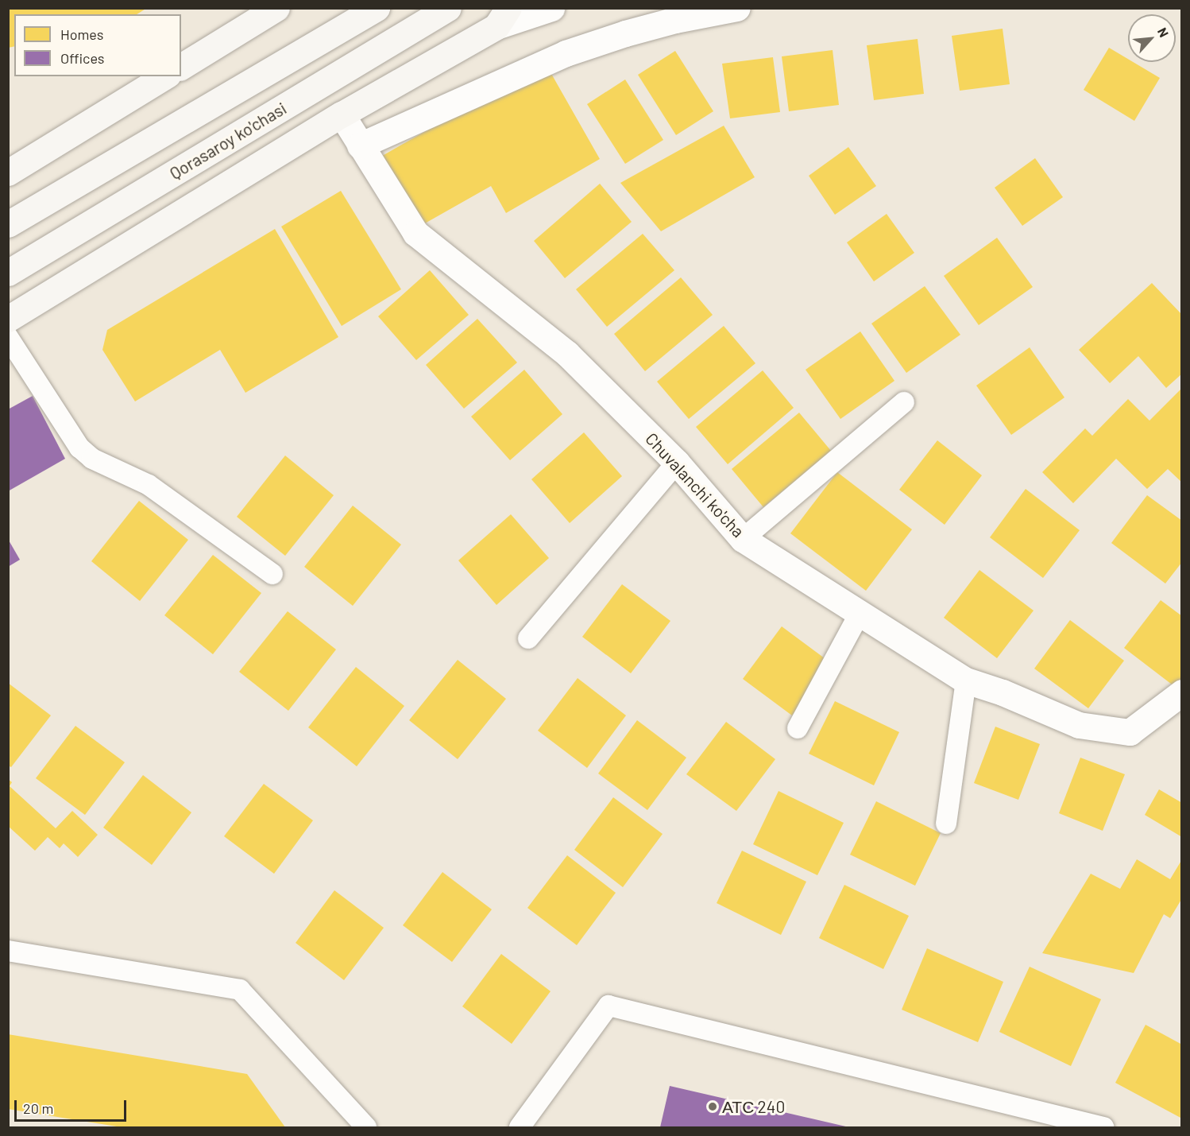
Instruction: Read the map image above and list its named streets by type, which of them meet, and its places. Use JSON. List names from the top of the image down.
{
  "streets": {
    "main road": ["Qorasaroy ko'chasi"],
    "street": ["Chuvalanchi ko'cha"]
  },
  "places": ["АТС 240"],
  "legend": ["Homes", "Offices"],
  "scale_bar": "20 m",
  "north": "top right"
}
